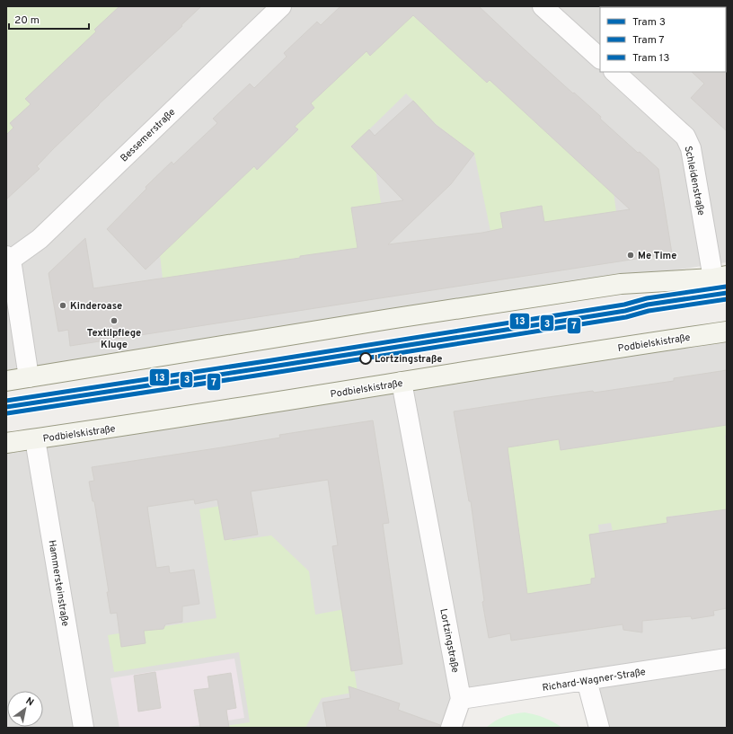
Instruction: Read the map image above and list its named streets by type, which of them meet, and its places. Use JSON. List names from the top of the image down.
{
  "streets": {
    "main road": ["Podbielskistraße"],
    "street": [
      "Bessemerstraße",
      "Schleidenstraße",
      "Hammersteinstraße",
      "Lortzingstraße",
      "Richard-Wagner-Straße"
    ]
  },
  "crossings": [
    ["Podbielskistraße", "Hammersteinstraße"],
    ["Podbielskistraße", "Lortzingstraße"],
    ["Lortzingstraße", "Richard-Wagner-Straße"]
  ],
  "places": [
    "Me Time",
    "Kinderoase",
    "Textilpflege Kluge",
    "Lortzingstraße"
  ],
  "lines": ["tram line 13", "tram line 3", "tram line 7"],
  "legend": ["Tram 3", "Tram 7", "Tram 13"],
  "scale_bar": "20 m",
  "north": "top right"
}
